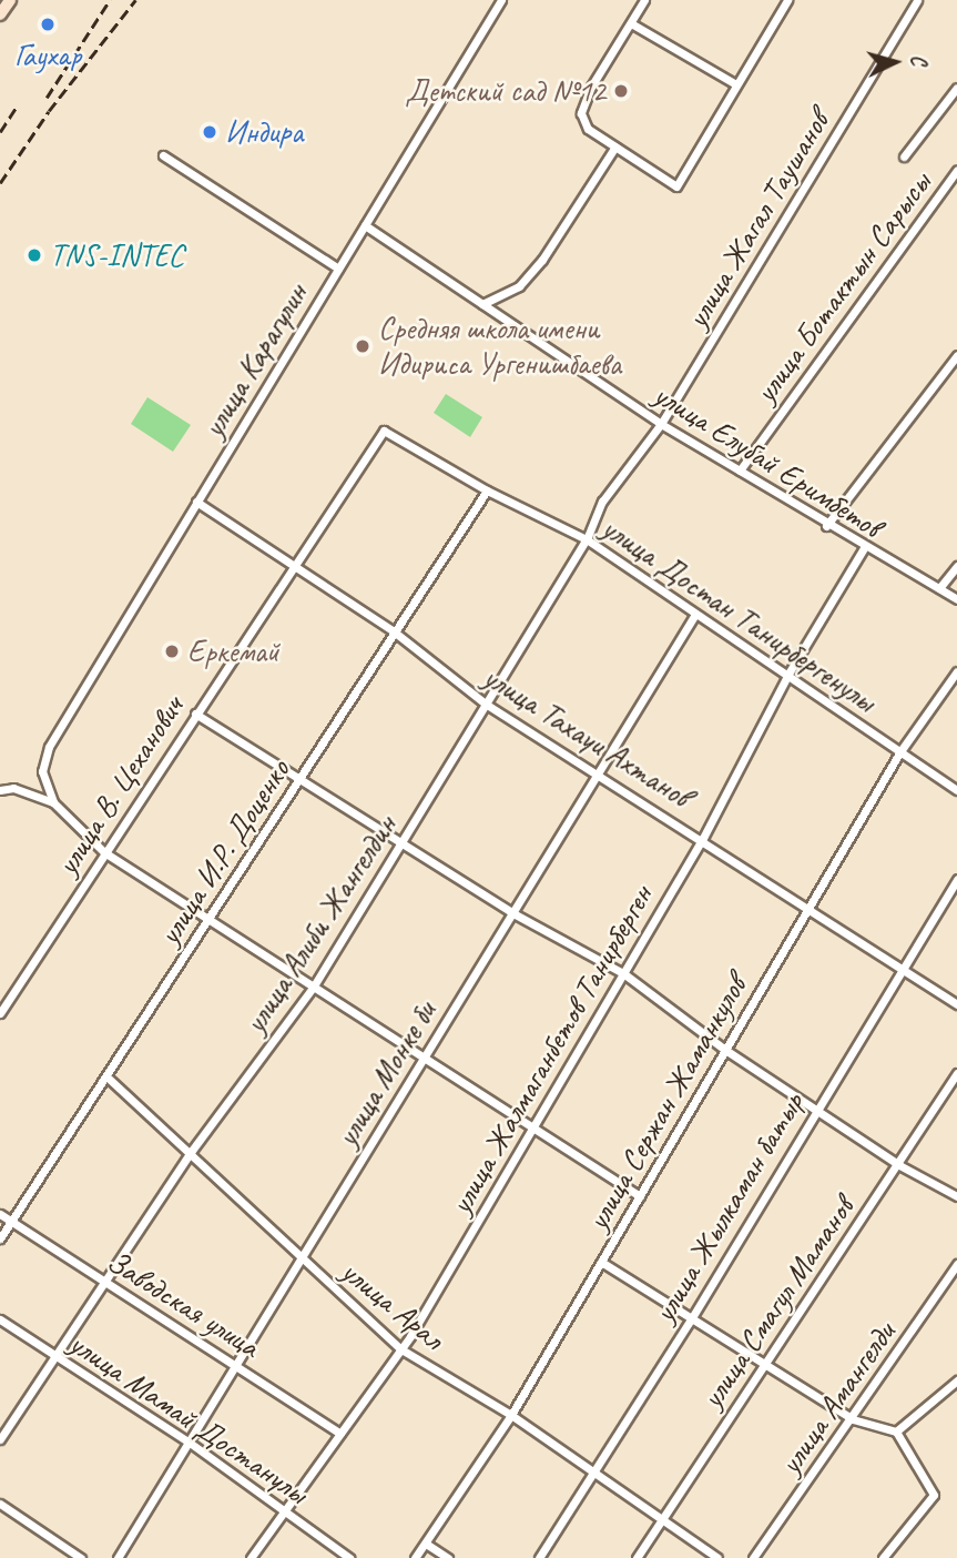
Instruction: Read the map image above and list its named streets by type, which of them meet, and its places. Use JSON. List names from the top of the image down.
{
  "streets": {
    "street": [
      "улица Жагал Таушанов",
      "улица Ботактын Сарысы",
      "улица Карагулин",
      "улица Елубай Еримбетов",
      "улица Достан Танирбергенулы",
      "улица Тахауи Ахтанов",
      "улица В. Цеханович",
      "улица И.Р. Доценко",
      "улица Алиби Жангелдин",
      "улица Жалмаганбетов Танирберген",
      "улица Монке би",
      "улица Сержан Жаманкулов",
      "улица Жылкаман батыр",
      "улица Смагул Маманов",
      "Заводская улица",
      "улица Арал",
      "улица Амангелди",
      "улица Мамай Достанулы"
    ]
  },
  "crossings": [
    ["улица Жагал Таушанов", "улица Елубай Еримбетов"],
    ["улица Жагал Таушанов", "улица Алиби Жангелдин"],
    ["улица Ботактын Сарысы", "улица Елубай Еримбетов"],
    ["улица Карагулин", "улица Елубай Еримбетов"],
    ["улица Карагулин", "улица Тахауи Ахтанов"],
    ["улица Елубай Еримбетов", "улица Алиби Жангелдин"],
    ["улица Елубай Еримбетов", "улица Жалмаганбетов Танирберген"],
    ["улица Достан Танирбергенулы", "улица В. Цеханович"],
    ["улица Достан Танирбергенулы", "улица И.Р. Доценко"],
    ["улица Достан Танирбергенулы", "улица Алиби Жангелдин"],
    ["улица Достан Танирбергенулы", "улица Жалмаганбетов Танирберген"],
    ["улица Достан Танирбергенулы", "улица Монке би"],
    ["улица Достан Танирбергенулы", "улица Сержан Жаманкулов"],
    ["улица Тахауи Ахтанов", "улица В. Цеханович"],
    ["улица Тахауи Ахтанов", "улица И.Р. Доценко"],
    ["улица Тахауи Ахтанов", "улица Алиби Жангелдин"],
    ["улица Тахауи Ахтанов", "улица Жалмаганбетов Танирберген"],
    ["улица Тахауи Ахтанов", "улица Монке би"],
    ["улица Тахауи Ахтанов", "улица Сержан Жаманкулов"],
    ["улица Тахауи Ахтанов", "улица Жылкаман батыр"],
    ["улица И.Р. Доценко", "Заводская улица"],
    ["улица И.Р. Доценко", "улица Арал"],
    ["улица Алиби Жангелдин", "Заводская улица"],
    ["улица Алиби Жангелдин", "улица Арал"],
    ["улица Алиби Жангелдин", "улица Мамай Достанулы"],
    ["улица Жалмаганбетов Танирберген", "Заводская улица"],
    ["улица Жалмаганбетов Танирберген", "улица Арал"],
    ["улица Жалмаганбетов Танирберген", "улица Мамай Достанулы"],
    ["улица Монке би", "Заводская улица"],
    ["улица Монке би", "улица Арал"],
    ["улица Монке би", "улица Мамай Достанулы"],
    ["улица Сержан Жаманкулов", "улица Арал"],
    ["улица Жылкаман батыр", "улица Арал"],
    ["улица Смагул Маманов", "улица Арал"]
  ],
  "places": [
    "Гаухар",
    "Детский сад №12",
    "Индира",
    "TNS-INTEC",
    "Средняя школа имени Идириса Ургенишбаева",
    "Еркемай"
  ],
  "north": "right"
}
